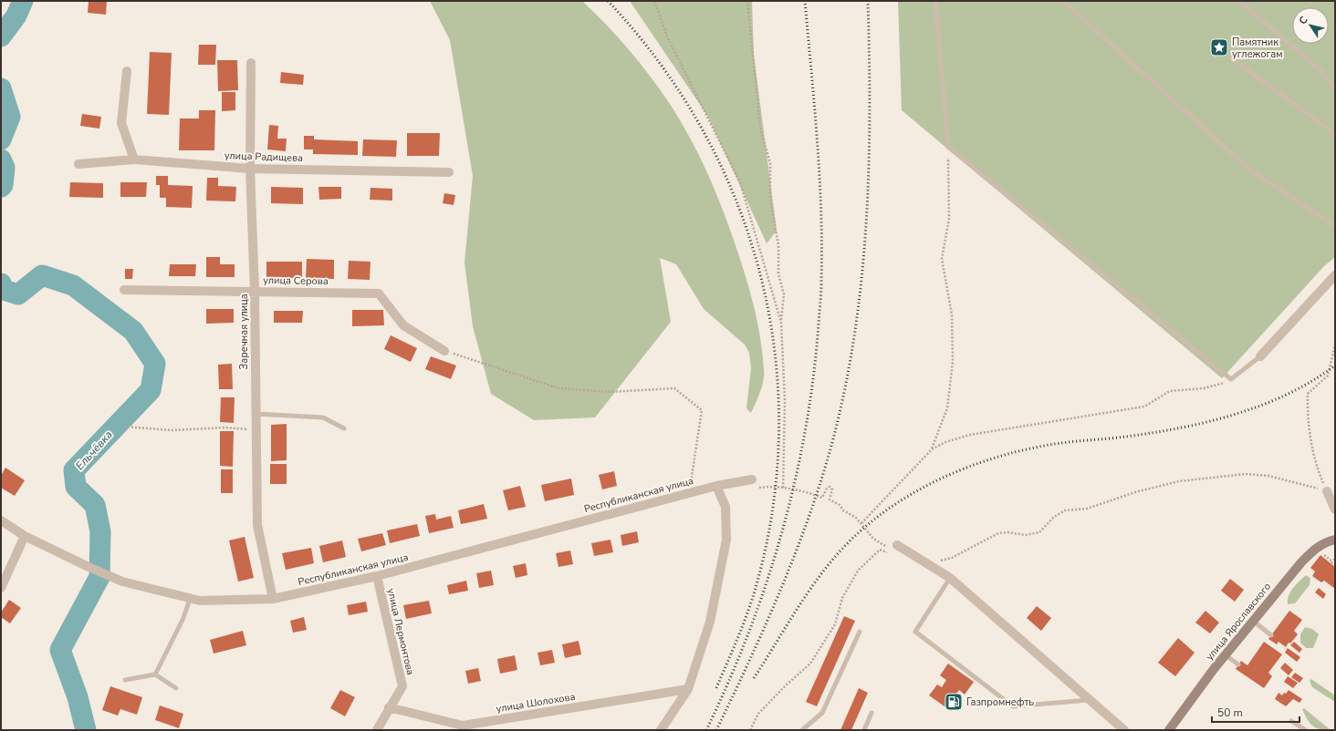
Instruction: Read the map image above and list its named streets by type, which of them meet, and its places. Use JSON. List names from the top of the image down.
{
  "streets": {
    "street": [
      "улица Радищева",
      "улица Серова",
      "Заречная улица",
      "Республиканская улица",
      "улица Ярославского",
      "улица Лермонтова",
      "улица Шолохова"
    ]
  },
  "crossings": [
    ["улица Радищева", "Заречная улица"],
    ["улица Серова", "Заречная улица"],
    ["Заречная улица", "Республиканская улица"],
    ["Республиканская улица", "улица Лермонтова"],
    ["улица Лермонтова", "улица Шолохова"]
  ],
  "water": ["Ельчёвка"],
  "places": {
    "place": ["Памятник углежогам"],
    "fuel station": ["Газпромнефть"]
  },
  "scale_bar": "50 m",
  "north": "top left"
}
